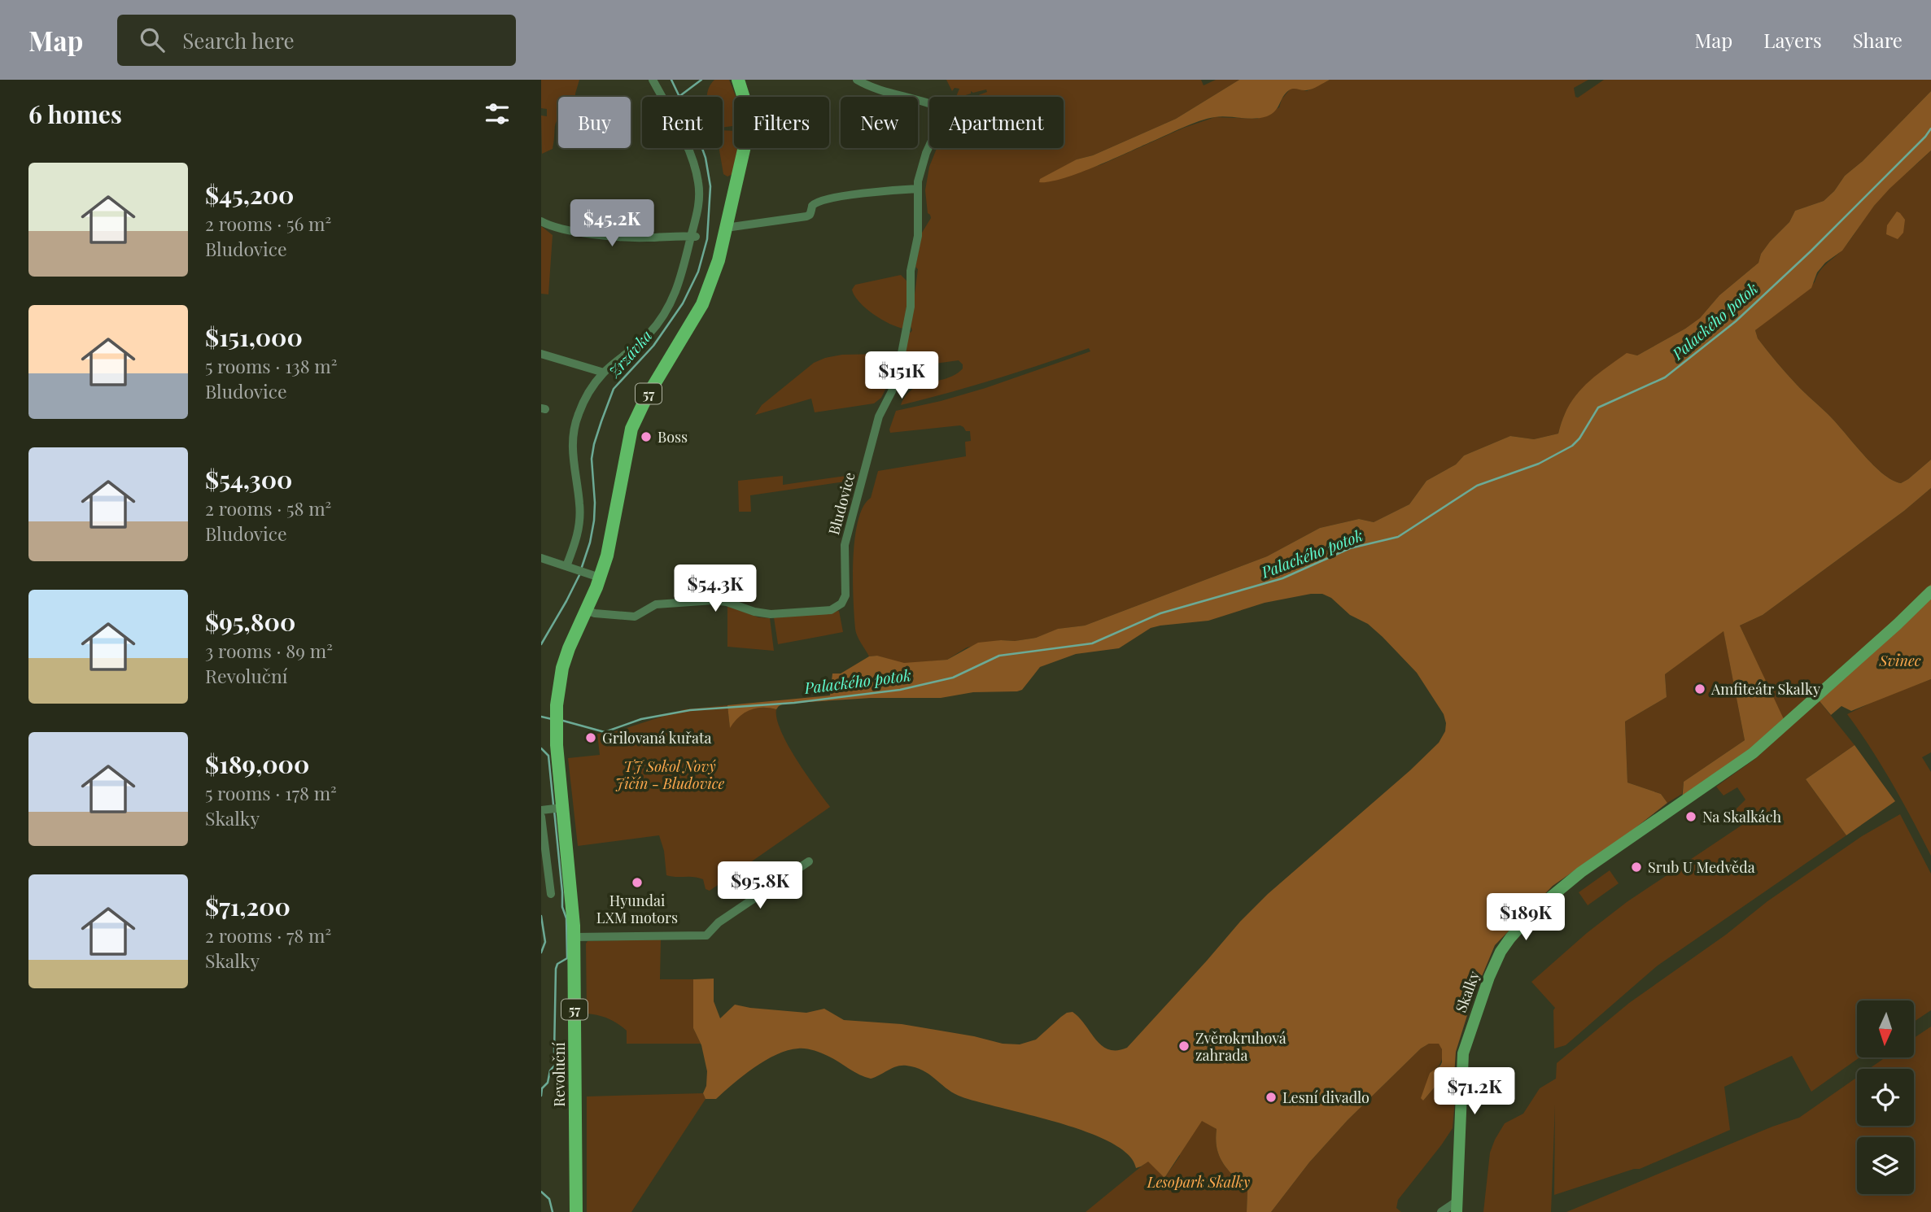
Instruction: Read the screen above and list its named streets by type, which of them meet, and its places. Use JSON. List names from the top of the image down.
{
  "streets": {
    "main road": ["57", "Revoluční"],
    "street": ["Bludovice", "Skalky"]
  },
  "crossings": [
    ["57", "Bludovice"],
    ["57", "Revoluční"],
    ["Bludovice", "Revoluční"]
  ],
  "water": ["Palackého potok", "Zrzávka"],
  "parks": ["Svinec", "TJ Sokol Nový Jičín - Bludovice", "Lesopark Skalky"],
  "places": [
    "Boss",
    "Amfiteátr Skalky",
    "Grilovaná kuřata",
    "Na Skalkách",
    "Srub U Medvěda",
    "Hyundai LXM motors",
    "Zvěrokruhová zahrada",
    "Lesní divadlo"
  ],
  "north": "bottom",
  "page": {
    "header": "Map",
    "search": "Search here",
    "nav": ["Map", "Layers", "Share"],
    "heading": "6 homes",
    "chip": [
      "Buy",
      "Rent",
      "Filters",
      "New",
      "Apartment"
    ],
    "list": [
      {
        "name": "$45,200",
        "note": "2 rooms · 56 m² · Bludovice"
      },
      {
        "name": "$151,000",
        "note": "5 rooms · 138 m² · Bludovice"
      },
      {
        "name": "$54,300",
        "note": "2 rooms · 58 m² · Bludovice"
      },
      {
        "name": "$95,800",
        "note": "3 rooms · 89 m² · Revoluční"
      },
      {
        "name": "$189,000",
        "note": "5 rooms · 178 m² · Skalky"
      },
      {
        "name": "$71,200",
        "note": "2 rooms · 78 m² · Skalky"
      }
    ],
    "price": [
      "$45.2K",
      "$151K",
      "$54.3K",
      "$95.8K",
      "$189K",
      "$71.2K"
    ]
  }
}
